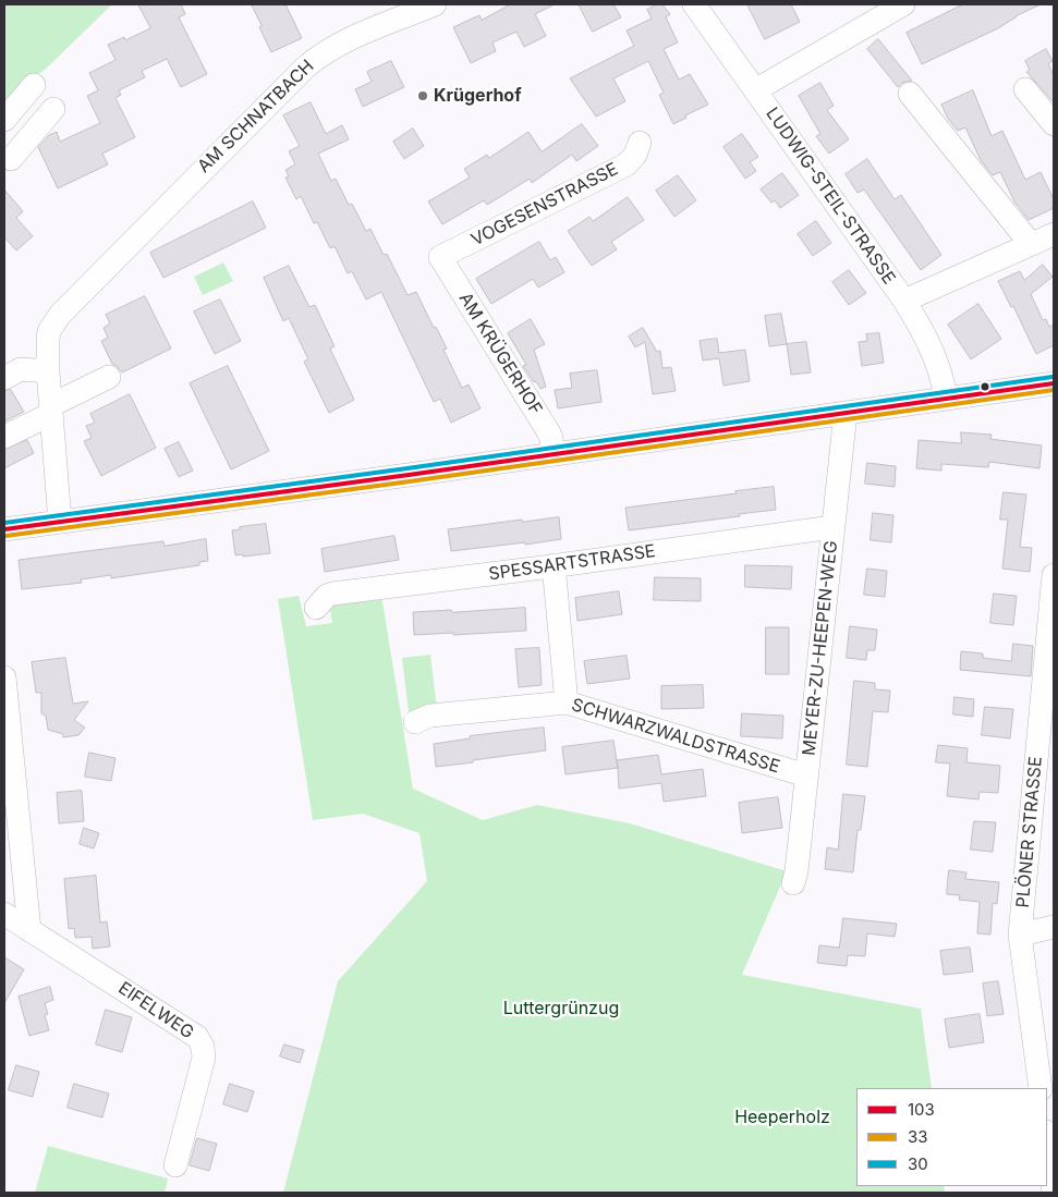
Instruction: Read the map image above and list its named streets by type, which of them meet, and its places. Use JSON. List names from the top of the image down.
{
  "streets": {
    "street": [
      "AM SCHNATBACH",
      "LUDWIG-STEIL-STRASSE",
      "VOGESENSTRASSE",
      "AM KRÜGERHOF",
      "SPESSARTSTRASSE",
      "MEYER-ZU-HEEPEN-WEG",
      "SCHWARZWALDSTRASSE",
      "PLÖNER STRASSE",
      "EIFELWEG"
    ]
  },
  "crossings": [
    ["VOGESENSTRASSE", "AM KRÜGERHOF"],
    ["SPESSARTSTRASSE", "MEYER-ZU-HEEPEN-WEG"],
    ["MEYER-ZU-HEEPEN-WEG", "SCHWARZWALDSTRASSE"]
  ],
  "parks": ["Luttergrünzug", "Heeperholz"],
  "places": ["Krügerhof"],
  "lines": ["transit line 30", "transit line 103", "transit line 33"],
  "legend": ["103", "33", "30"]
}
